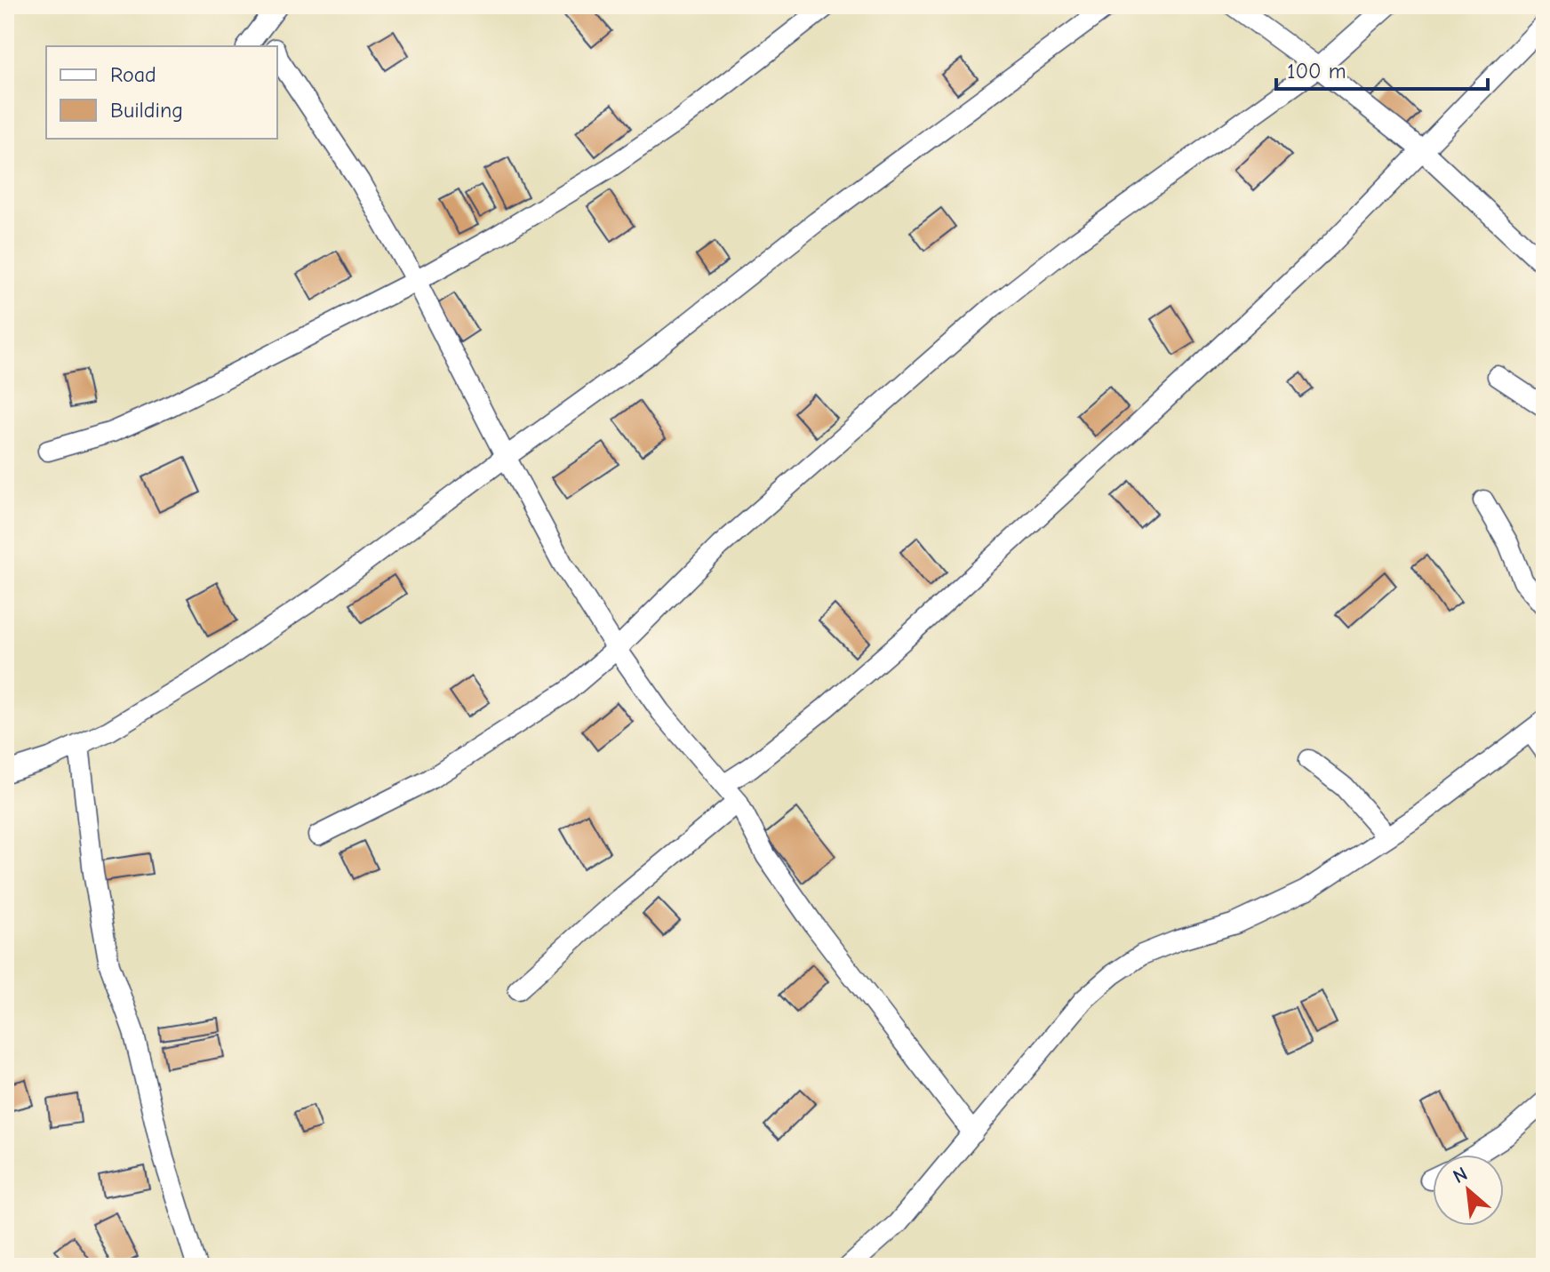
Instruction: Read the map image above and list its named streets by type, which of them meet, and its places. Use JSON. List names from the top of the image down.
{
  "legend": ["Road", "Building"],
  "scale_bar": "100 m",
  "north": "top left"
}
